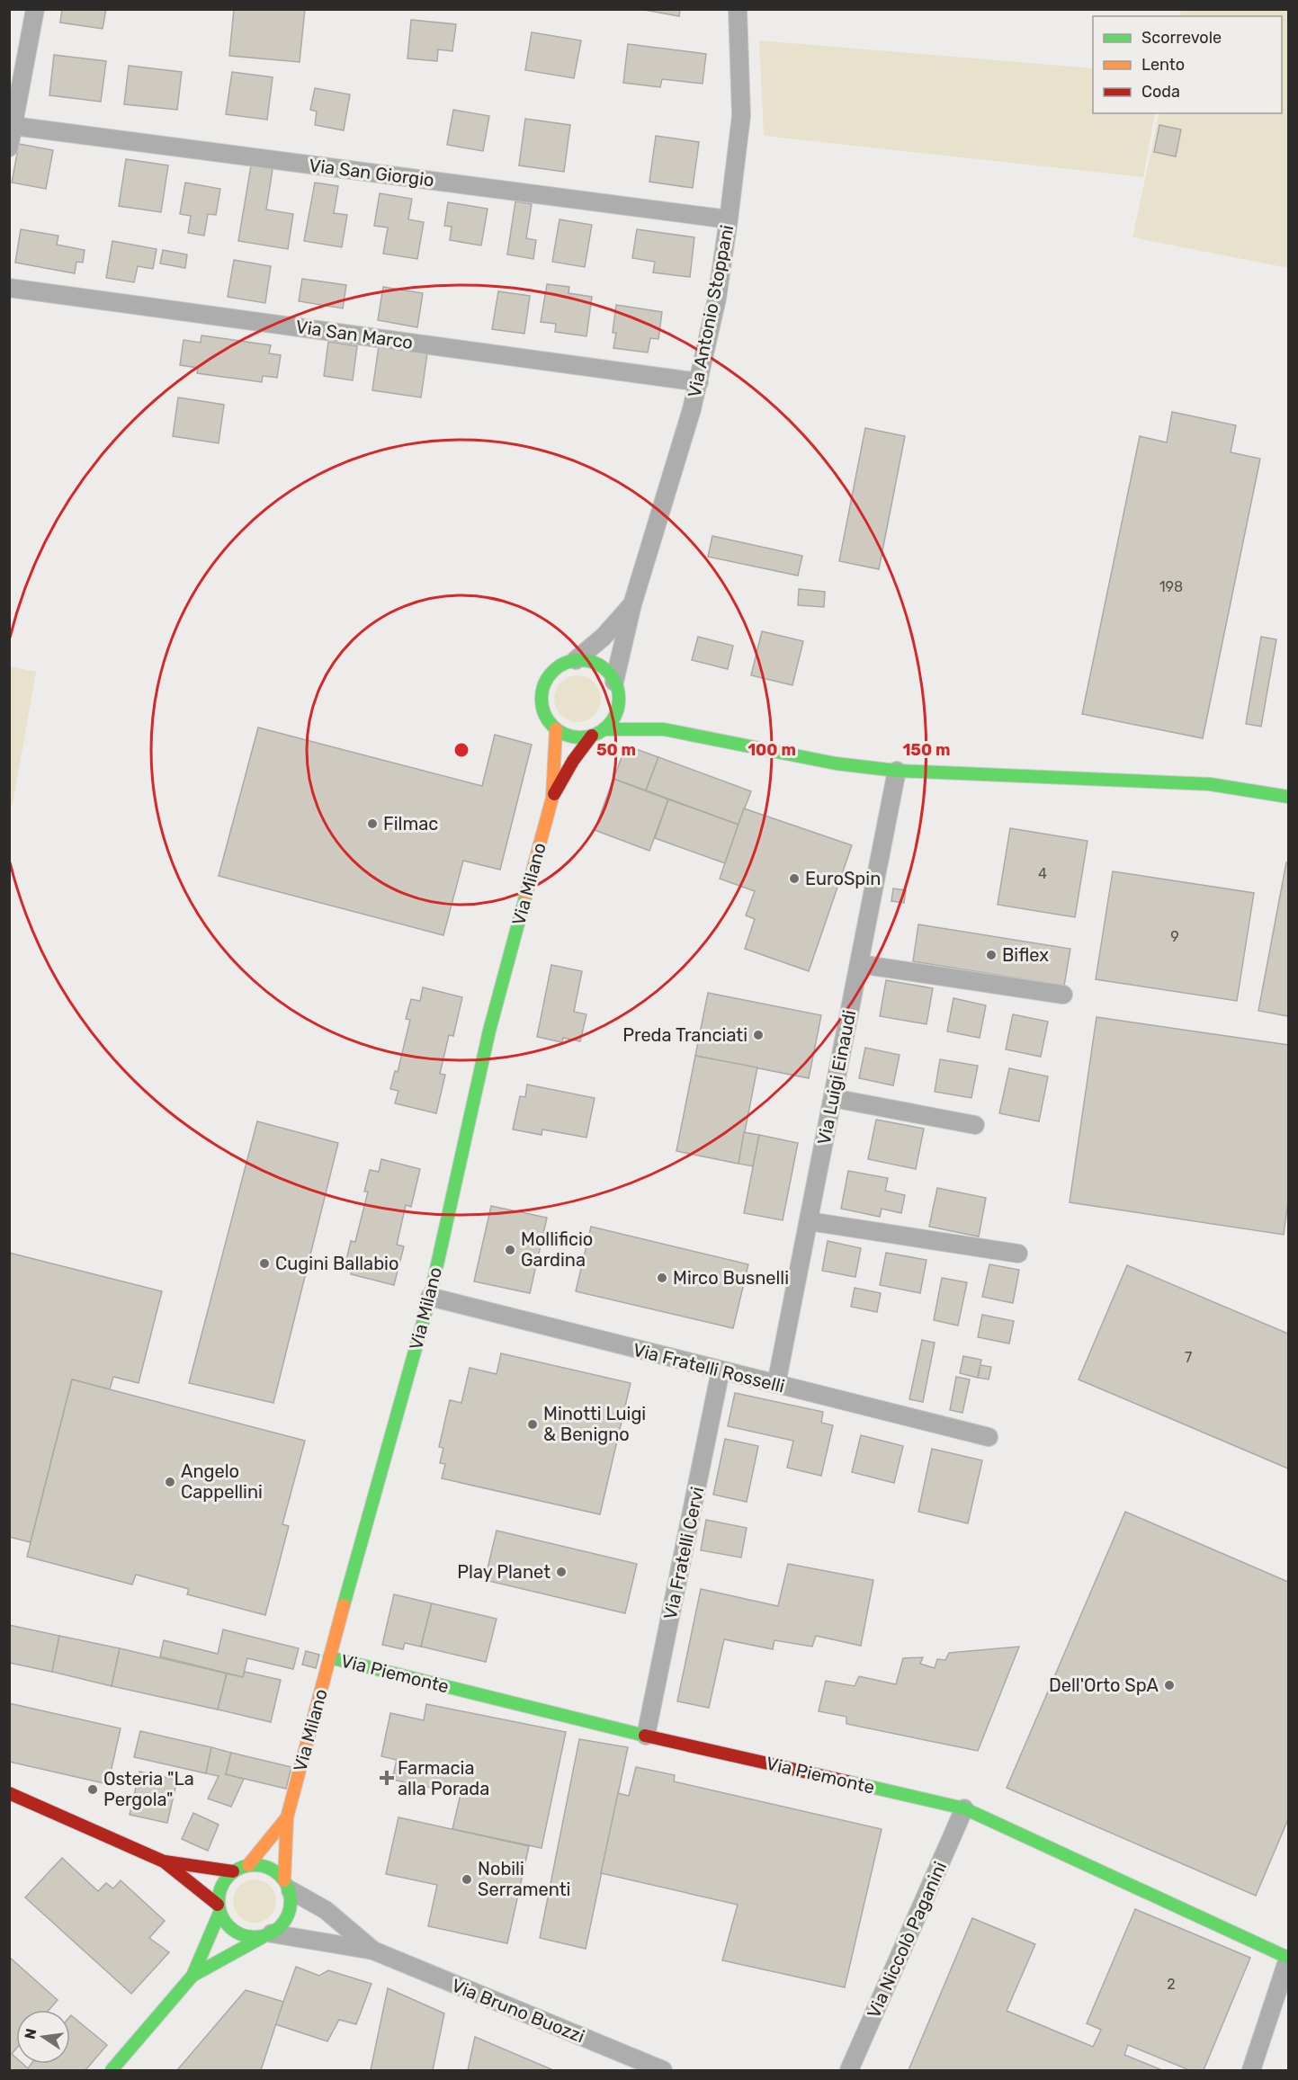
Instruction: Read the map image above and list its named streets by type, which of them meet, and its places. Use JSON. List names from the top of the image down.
{
  "streets": {
    "street": [
      "Via San Giorgio",
      "Via Antonio Stoppani",
      "Via San Marco",
      "Via Milano",
      "Via Luigi Einaudi",
      "Via Fratelli Rosselli",
      "Via Fratelli Cervi",
      "Via Piemonte",
      "Via Niccolò Paganini",
      "Via Bruno Buozzi"
    ]
  },
  "crossings": [
    ["Via San Giorgio", "Via Antonio Stoppani"],
    ["Via Antonio Stoppani", "Via San Marco"],
    ["Via Antonio Stoppani", "Via Milano"],
    ["Via Milano", "Via Fratelli Rosselli"],
    ["Via Milano", "Via Piemonte"],
    ["Via Milano", "Via Bruno Buozzi"],
    ["Via Luigi Einaudi", "Via Fratelli Rosselli"],
    ["Via Fratelli Rosselli", "Via Fratelli Cervi"],
    ["Via Fratelli Cervi", "Via Piemonte"],
    ["Via Piemonte", "Via Niccolò Paganini"]
  ],
  "places": {
    "other": [
      "Filmac",
      "EuroSpin",
      "Biflex",
      "Preda Tranciati",
      "Mollificio Gardina",
      "Cugini Ballabio",
      "Mirco Busnelli",
      "Minotti Luigi & Benigno",
      "Angelo Cappellini",
      "Play Planet",
      "Dell'Orto SpA",
      "Osteria \"La Pergola\"",
      "Nobili Serramenti"
    ],
    "health": ["Farmacia alla Porada"]
  },
  "house_numbers": [
    "198",
    "4",
    "9",
    "7",
    "2"
  ],
  "legend": ["Scorrevole", "Lento", "Coda"],
  "north": "left",
  "rings": ["50 m", "100 m", "150 m"]
}
